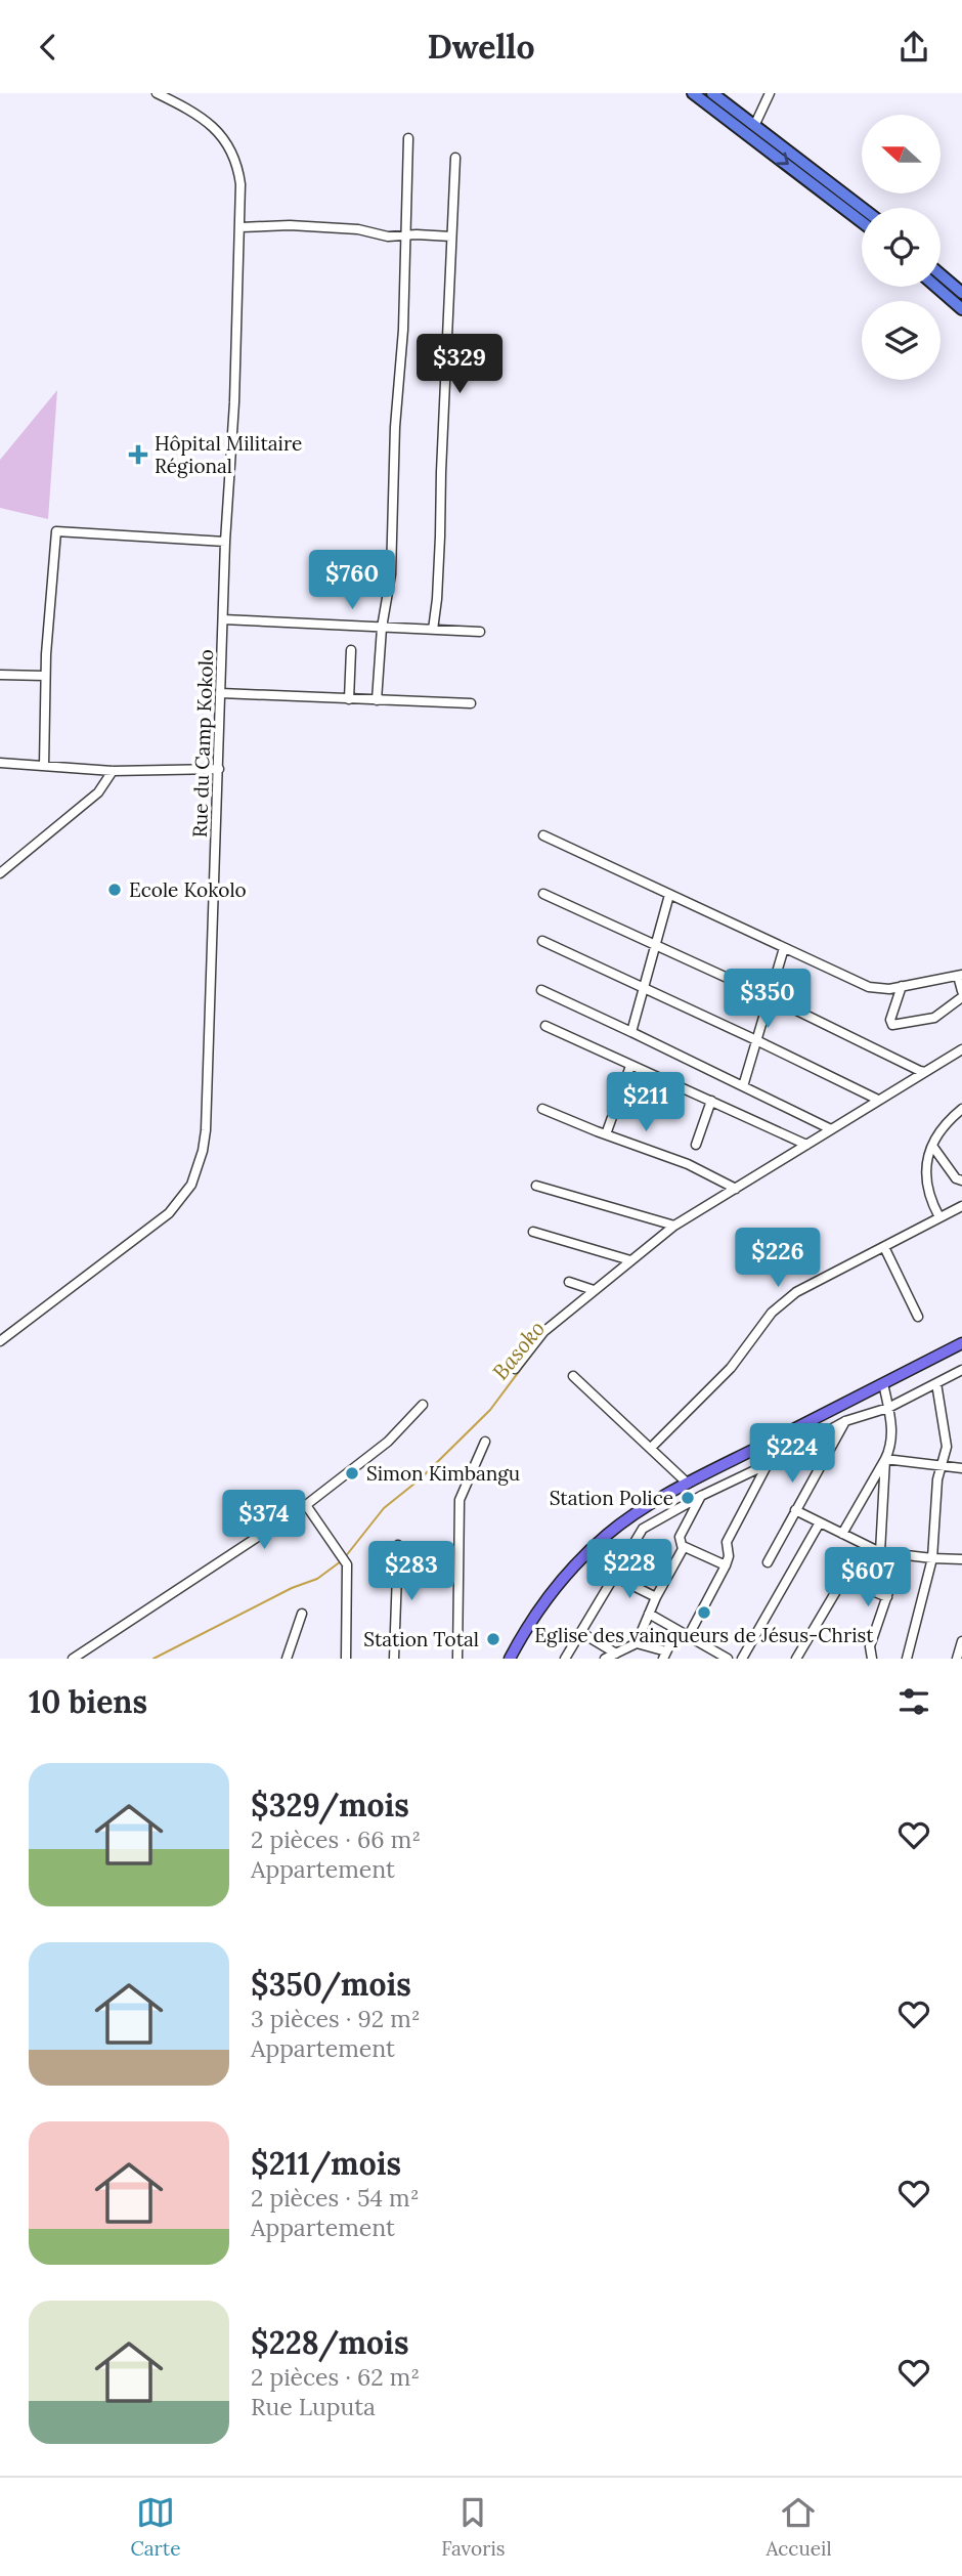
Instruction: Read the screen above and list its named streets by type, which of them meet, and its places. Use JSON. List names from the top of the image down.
{
  "streets": {
    "street": ["Rue du Camp Kokolo"]
  },
  "water": ["Basoko"],
  "places": {
    "health": ["Hôpital Militaire Régional"],
    "other": [
      "Ecole Kokolo",
      "Simon Kimbangu",
      "Station Police",
      "Eglise des vainqueurs de Jésus-Christ",
      "Station Total"
    ]
  },
  "north": "left",
  "page": {
    "header": "Dwello",
    "price": [
      "$329",
      "$760",
      "$350",
      "$211",
      "$226",
      "$224",
      "$374",
      "$228",
      "$283",
      "$607"
    ],
    "heading": "10 biens",
    "list": [
      {
        "name": "$329/mois",
        "note": "2 pièces · 66 m² · Appartement"
      },
      {
        "name": "$350/mois",
        "note": "3 pièces · 92 m² · Appartement"
      },
      {
        "name": "$211/mois",
        "note": "2 pièces · 54 m² · Appartement"
      },
      {
        "name": "$228/mois",
        "note": "2 pièces · 62 m² · Rue Luputa"
      }
    ],
    "tabs": ["Carte", "Favoris", "Accueil"]
  }
}
